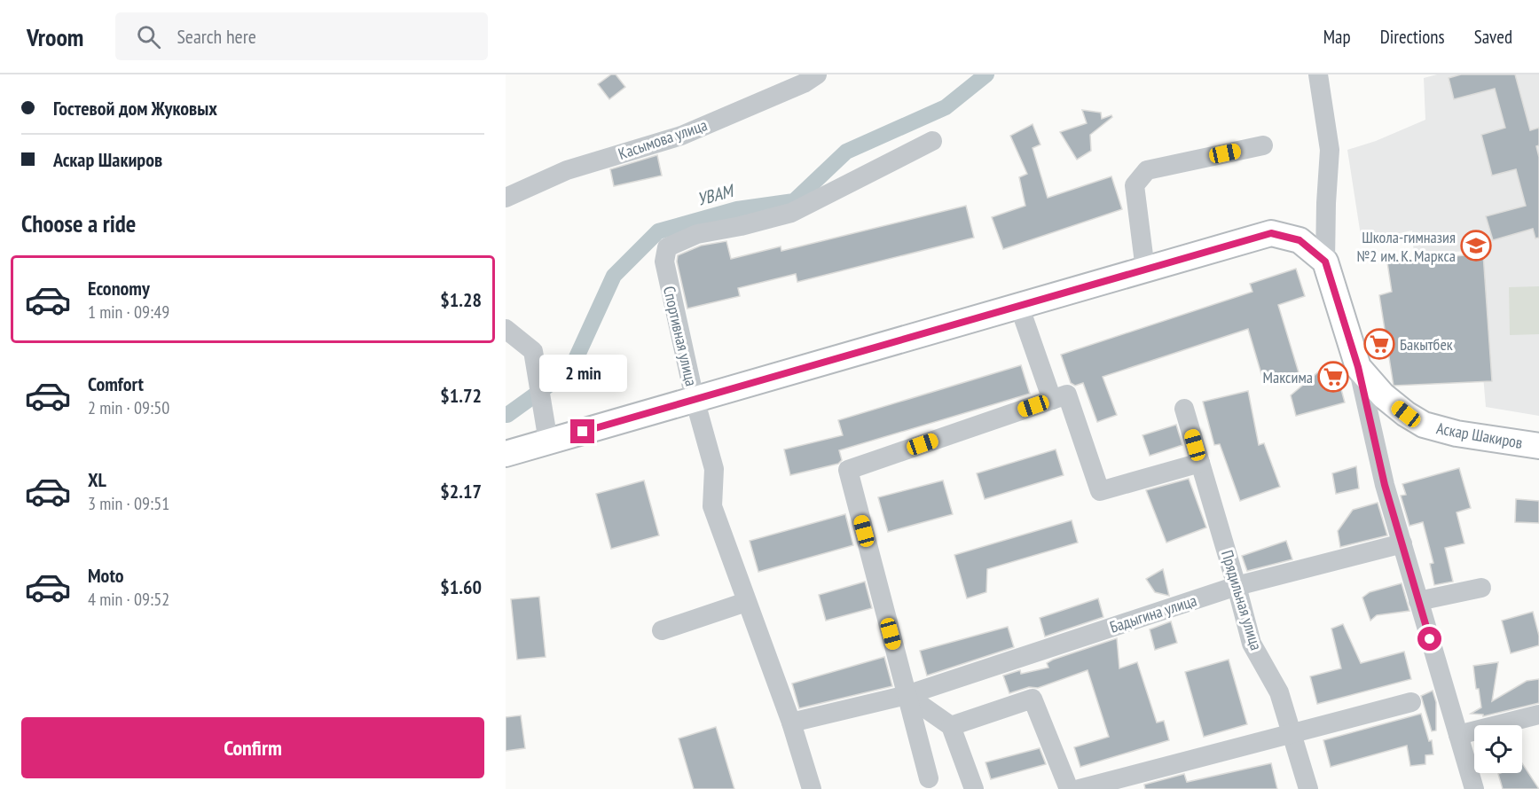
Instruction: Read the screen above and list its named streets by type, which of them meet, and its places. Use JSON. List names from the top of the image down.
{
  "streets": {
    "main road": ["Аскар Шакиров"],
    "street": [
      "Касымова улица",
      "Спортивная улица",
      "Прядильная улица",
      "Бадыгина улица"
    ]
  },
  "crossings": [
    ["Спортивная улица", "Бадыгина улица"],
    ["Прядильная улица", "Бадыгина улица"]
  ],
  "water": ["УВАМ"],
  "places": {
    "school or university": ["Школа-гимназия №2 им. К. Маркса"],
    "supermarket": ["Бакытбек", "Максима"]
  },
  "page": {
    "header": "Vroom",
    "search": "Search here",
    "nav": ["Map", "Directions", "Saved"],
    "banner": ["Гостевой дом Жуковых", "Аскар Шакиров"],
    "heading": "Choose a ride",
    "list": [
      {
        "name": "Economy",
        "note": "1 min · 09:49",
        "value": "$1.28"
      },
      {
        "name": "Comfort",
        "note": "2 min · 09:50",
        "value": "$1.72"
      },
      {
        "name": "XL",
        "note": "3 min · 09:51",
        "value": "$2.17"
      },
      {
        "name": "Moto",
        "note": "4 min · 09:52",
        "value": "$1.60"
      }
    ],
    "bubble": "2 min",
    "buttons": "Confirm"
  }
}
